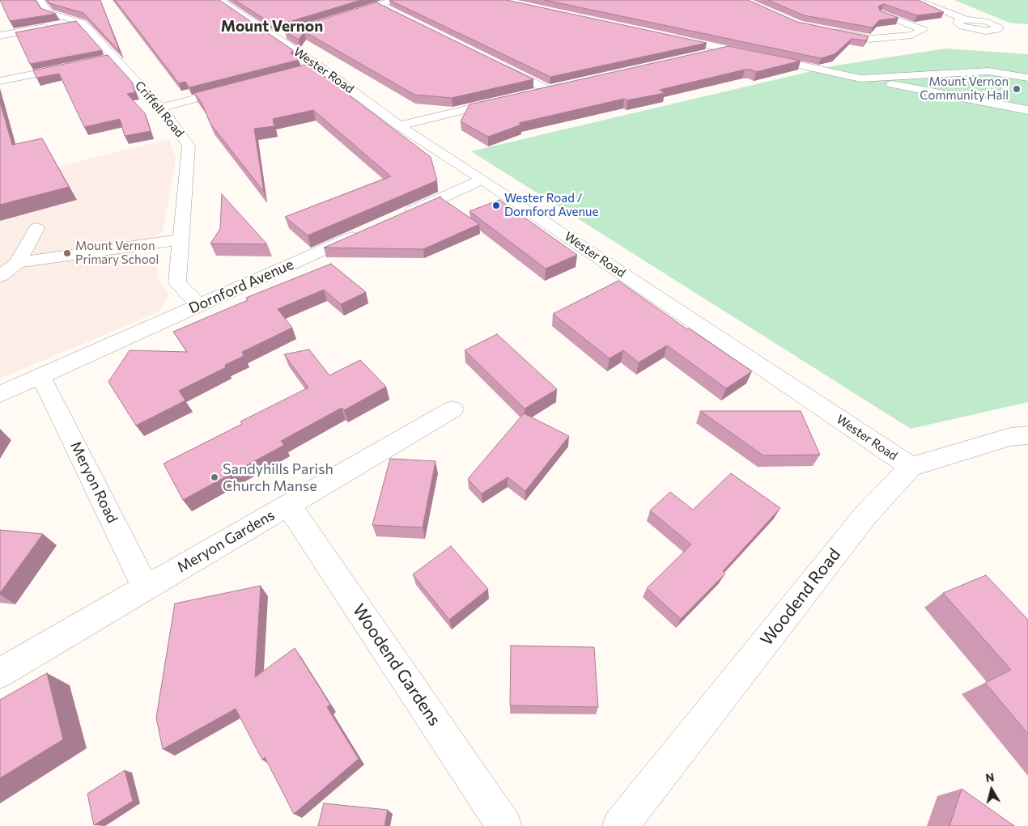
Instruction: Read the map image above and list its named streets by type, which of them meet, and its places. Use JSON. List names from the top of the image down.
{
  "streets": {
    "street": [
      "Wester Road",
      "Criffell Road",
      "Dornford Avenue",
      "Meryon Road",
      "Meryon Gardens",
      "Woodend Road",
      "Woodend Gardens"
    ]
  },
  "crossings": [
    ["Wester Road", "Woodend Road"],
    ["Criffell Road", "Dornford Avenue"],
    ["Dornford Avenue", "Meryon Road"],
    ["Meryon Road", "Meryon Gardens"],
    ["Meryon Gardens", "Woodend Gardens"]
  ],
  "districts": ["Mount Vernon"],
  "places": [
    "Mount Vernon Community Hall",
    "Wester Road / Dornford Avenue",
    "Mount Vernon Primary School",
    "Sandyhills Parish Church Manse"
  ],
  "north": "top"
}
